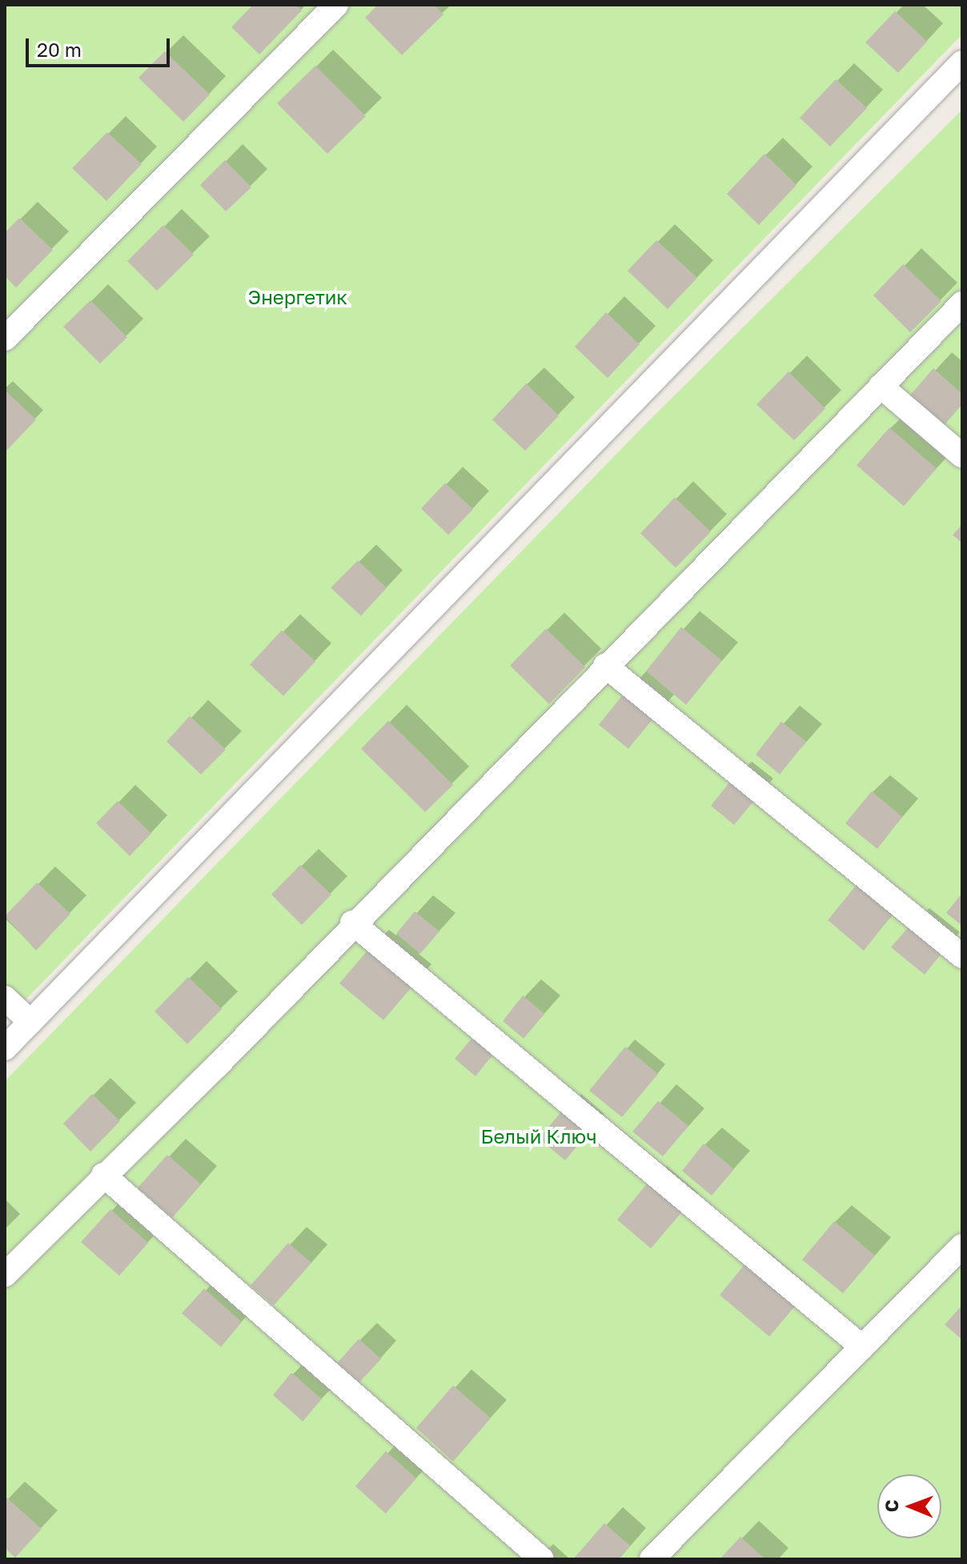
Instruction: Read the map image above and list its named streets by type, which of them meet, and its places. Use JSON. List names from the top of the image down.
{
  "parks": ["Энергетик", "Белый Ключ"],
  "scale_bar": "20 m",
  "north": "left"
}
